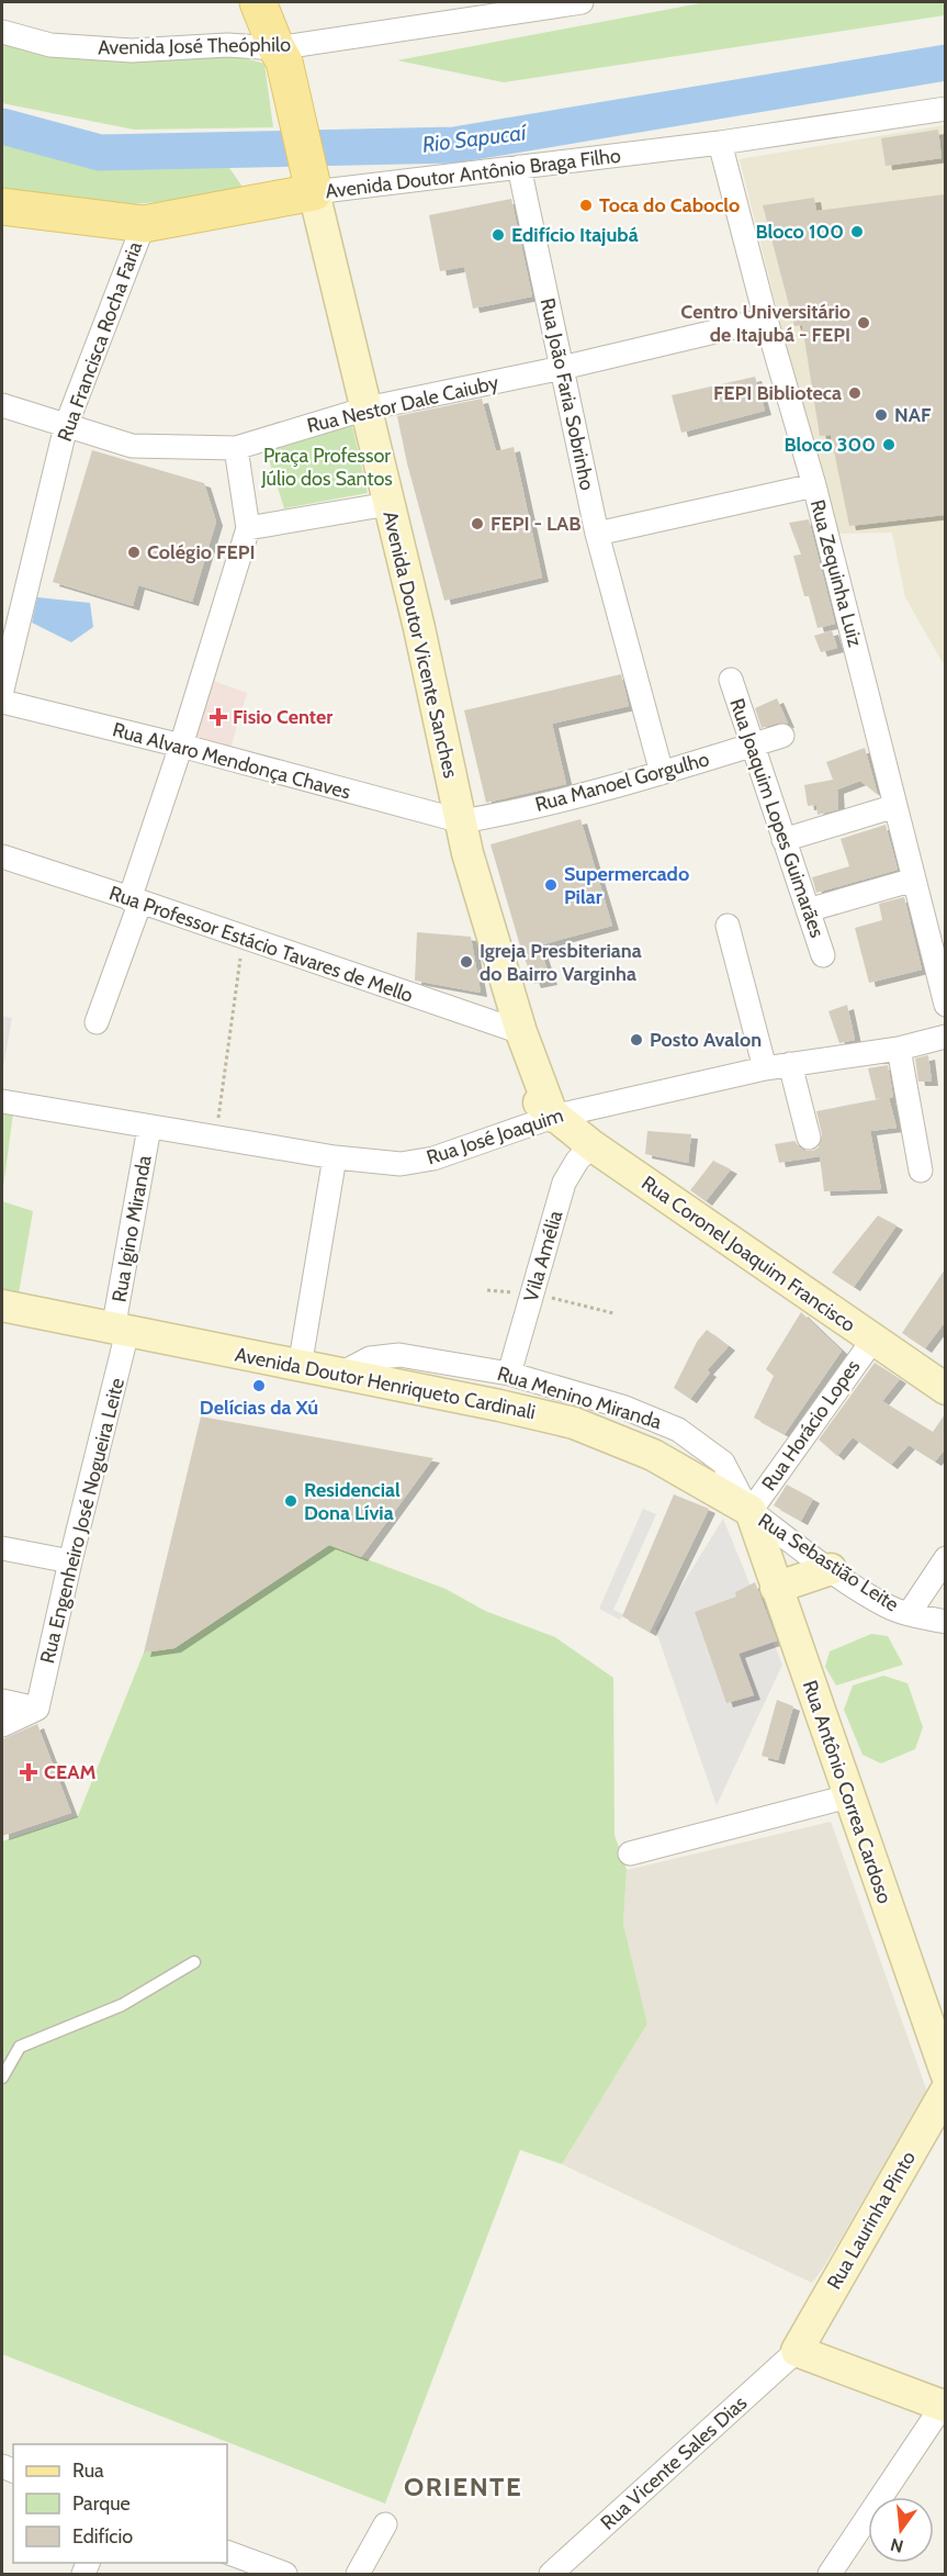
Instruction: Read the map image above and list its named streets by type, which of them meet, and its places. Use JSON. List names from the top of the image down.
{
  "streets": {
    "main road": [
      "Avenida Doutor Antônio Braga Filho",
      "Avenida Doutor Vicente Sanches",
      "Rua Coronel Joaquim Francisco",
      "Avenida Doutor Henriqueto Cardinali",
      "Rua Antônio Correa Cardoso",
      "Rua Laurinha Pinto"
    ],
    "street": [
      "Avenida José Theóphilo",
      "Rua Francisca Rocha Faria",
      "Rua João Faria Sobrinho",
      "Rua Nestor Dale Caiuby",
      "Rua Zequinha Luiz",
      "Rua Alvaro Mendonça Chaves",
      "Rua Manoel Gorgulho",
      "Rua Joaquim Lopes Guimarães",
      "Rua Professor Estácio Tavares de Mello",
      "Rua José Joaquim",
      "Rua Igino Miranda",
      "Vila Amélia",
      "Rua Menino Miranda",
      "Rua Horácio Lopes",
      "Rua Engenheiro José Nogueira Leite",
      "Rua Sebastião Leite",
      "Rua Vicente Sales Dias"
    ]
  },
  "crossings": [
    ["Avenida José Theóphilo", "Avenida Doutor Vicente Sanches"],
    ["Avenida Doutor Antônio Braga Filho", "Rua Francisca Rocha Faria"],
    ["Avenida Doutor Antônio Braga Filho", "Rua João Faria Sobrinho"],
    ["Avenida Doutor Antônio Braga Filho", "Rua Zequinha Luiz"],
    ["Avenida Doutor Antônio Braga Filho", "Avenida Doutor Vicente Sanches"],
    ["Rua Francisca Rocha Faria", "Rua Nestor Dale Caiuby"],
    ["Rua João Faria Sobrinho", "Rua Nestor Dale Caiuby"],
    ["Rua João Faria Sobrinho", "Rua Manoel Gorgulho"],
    ["Rua Nestor Dale Caiuby", "Rua Zequinha Luiz"],
    ["Rua Nestor Dale Caiuby", "Avenida Doutor Vicente Sanches"],
    ["Avenida Doutor Vicente Sanches", "Rua Alvaro Mendonça Chaves"],
    ["Avenida Doutor Vicente Sanches", "Rua Manoel Gorgulho"],
    ["Avenida Doutor Vicente Sanches", "Rua Professor Estácio Tavares de Mello"],
    ["Avenida Doutor Vicente Sanches", "Rua José Joaquim"],
    ["Avenida Doutor Vicente Sanches", "Rua Coronel Joaquim Francisco"],
    ["Rua Alvaro Mendonça Chaves", "Rua Manoel Gorgulho"],
    ["Rua Manoel Gorgulho", "Rua Joaquim Lopes Guimarães"],
    ["Rua José Joaquim", "Rua Igino Miranda"],
    ["Rua José Joaquim", "Rua Coronel Joaquim Francisco"],
    ["Rua Igino Miranda", "Avenida Doutor Henriqueto Cardinali"],
    ["Rua Igino Miranda", "Rua Engenheiro José Nogueira Leite"],
    ["Rua Coronel Joaquim Francisco", "Vila Amélia"],
    ["Rua Coronel Joaquim Francisco", "Rua Horácio Lopes"],
    ["Vila Amélia", "Rua Menino Miranda"],
    ["Avenida Doutor Henriqueto Cardinali", "Rua Menino Miranda"],
    ["Avenida Doutor Henriqueto Cardinali", "Rua Horácio Lopes"],
    ["Avenida Doutor Henriqueto Cardinali", "Rua Engenheiro José Nogueira Leite"],
    ["Avenida Doutor Henriqueto Cardinali", "Rua Sebastião Leite"],
    ["Avenida Doutor Henriqueto Cardinali", "Rua Antônio Correa Cardoso"],
    ["Rua Menino Miranda", "Rua Horácio Lopes"],
    ["Rua Menino Miranda", "Rua Sebastião Leite"],
    ["Rua Menino Miranda", "Rua Antônio Correa Cardoso"],
    ["Rua Horácio Lopes", "Rua Sebastião Leite"],
    ["Rua Horácio Lopes", "Rua Antônio Correa Cardoso"],
    ["Rua Sebastião Leite", "Rua Antônio Correa Cardoso"],
    ["Rua Laurinha Pinto", "Rua Vicente Sales Dias"]
  ],
  "districts": ["ORIENTE"],
  "water": ["Rio Sapucaí"],
  "parks": ["Praça Professor Júlio dos Santos"],
  "places": {
    "other": [
      "Toca do Caboclo",
      "Bloco 100",
      "Edifício Itajubá",
      "Centro Universitário de Itajubá - FEPI",
      "FEPI Biblioteca",
      "NAF",
      "Bloco 300",
      "FEPI - LAB",
      "Colégio FEPI",
      "Supermercado Pilar",
      "Igreja Presbiteriana do Bairro Varginha",
      "Posto Avalon",
      "Delícias da Xú",
      "Residencial Dona Lívia"
    ],
    "health": ["Fisio Center", "CEAM"]
  },
  "legend": ["Rua", "Parque", "Edifício"],
  "north": "bottom"
}
